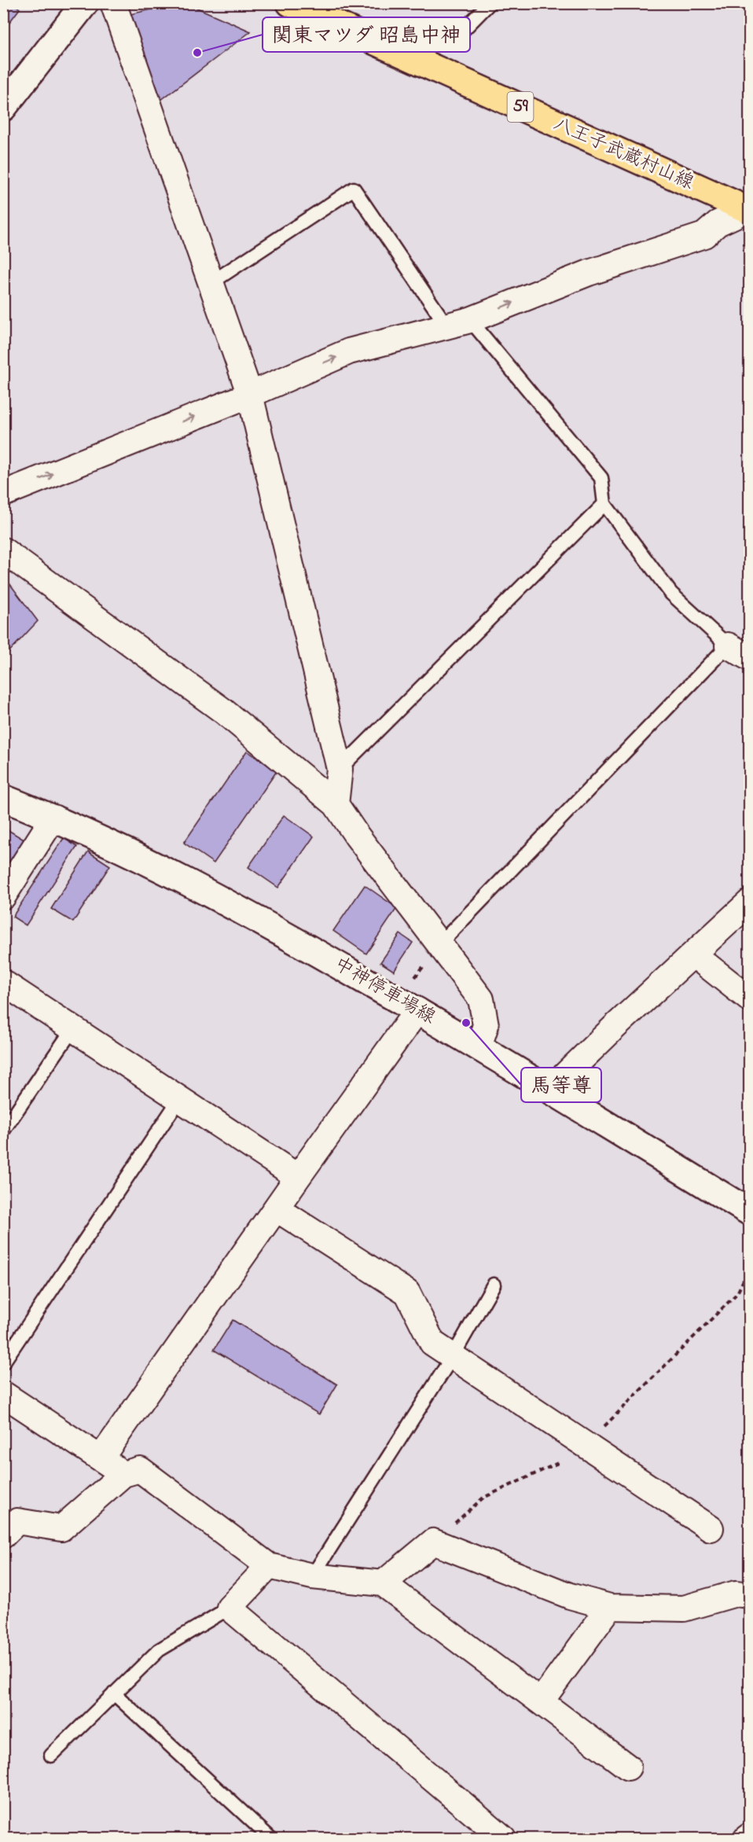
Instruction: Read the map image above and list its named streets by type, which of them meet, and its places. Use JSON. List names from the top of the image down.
{
  "streets": {
    "main road": ["59", "八王子武蔵村山線", "中神停車場線"]
  },
  "places": ["関東マツダ 昭島中神", "馬等尊"]
}
